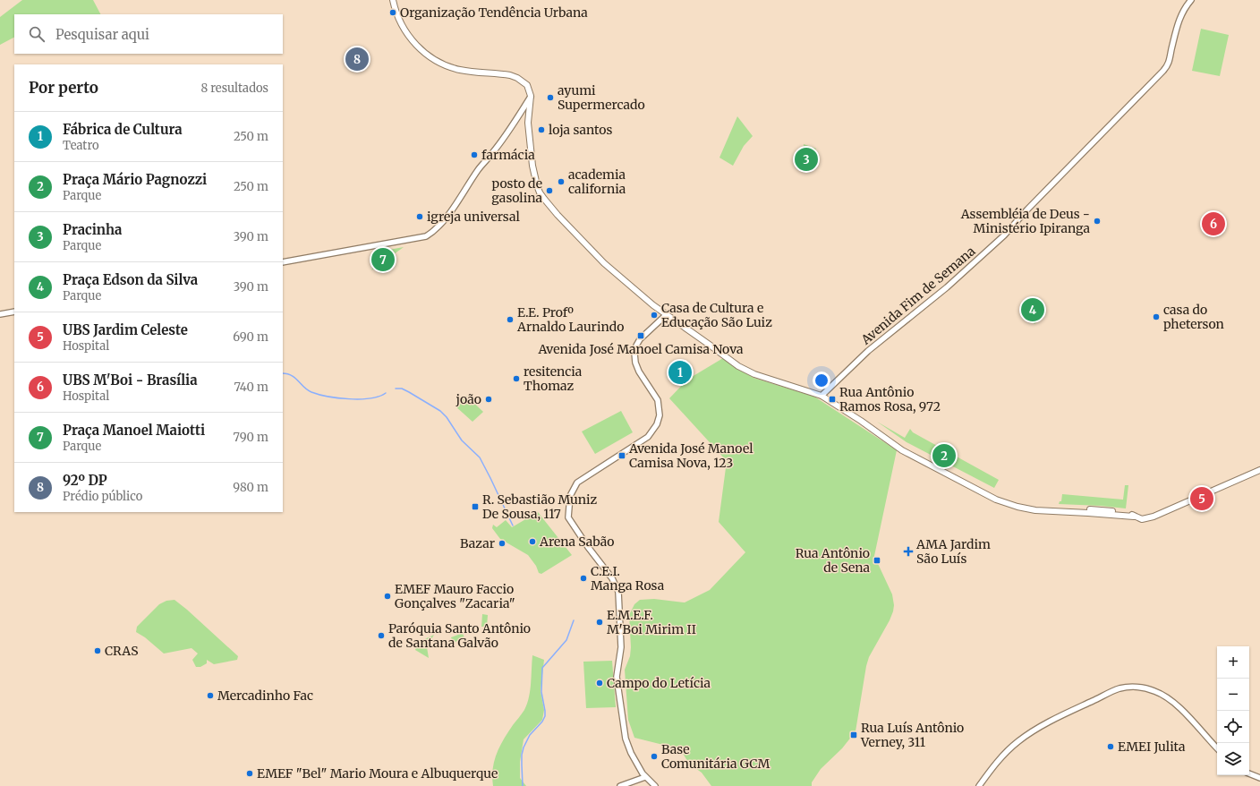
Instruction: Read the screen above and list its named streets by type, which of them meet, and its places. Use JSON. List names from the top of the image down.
{
  "streets": {
    "street": ["Avenida Fim de Semana"]
  },
  "places": {
    "other": [
      "Organização Tendência Urbana",
      "ayumi Supermercado",
      "loja santos",
      "farmácia",
      "academia california",
      "posto de gasolina",
      "igreja universal",
      "Assembléia de Deus - Ministério Ipiranga",
      "Casa de Cultura e Educação São Luiz",
      "casa do pheterson",
      "E.E. Profº Arnaldo Laurindo",
      "resitencia Thomaz",
      "joão",
      "Arena Sabão",
      "Bazar",
      "C.E.I. Manga Rosa",
      "EMEF Mauro Faccio Gonçalves \"Zacaria\"",
      "E.M.E.F. M'Boi Mirim II",
      "Paróquia Santo Antônio de Santana Galvão",
      "CRAS",
      "Campo do Letícia",
      "Mercadinho Fac",
      "EMEI Julita",
      "Base Comunitária GCM",
      "EMEF \"Bel\" Mario Moura e Albuquerque"
    ],
    "transit": [
      "Avenida José Manoel Camisa Nova",
      "Rua Antônio Ramos Rosa, 972",
      "Avenida José Manoel Camisa Nova, 123",
      "R. Sebastião Muniz De Sousa, 117",
      "Rua Antônio de Sena",
      "Rua Luís Antônio Verney, 311"
    ],
    "health": ["AMA Jardim São Luís"]
  },
  "page": {
    "search": "Pesquisar aqui",
    "pins": [
      "8",
      "3",
      "6",
      "7",
      "4",
      "1",
      "2",
      "5"
    ],
    "heading": ["Por perto", "8 resultados"],
    "list": [
      {
        "mark": "1",
        "name": "Fábrica de Cultura",
        "note": "Teatro",
        "value": "250 m"
      },
      {
        "mark": "2",
        "name": "Praça Mário Pagnozzi",
        "note": "Parque",
        "value": "250 m"
      },
      {
        "mark": "3",
        "name": "Pracinha",
        "note": "Parque",
        "value": "390 m"
      },
      {
        "mark": "4",
        "name": "Praça Edson da Silva",
        "note": "Parque",
        "value": "390 m"
      },
      {
        "mark": "5",
        "name": "UBS Jardim Celeste",
        "note": "Hospital",
        "value": "690 m"
      },
      {
        "mark": "6",
        "name": "UBS M'Boi - Brasília",
        "note": "Hospital",
        "value": "740 m"
      },
      {
        "mark": "7",
        "name": "Praça Manoel Maiotti",
        "note": "Parque",
        "value": "790 m"
      },
      {
        "mark": "8",
        "name": "92º DP",
        "note": "Prédio público",
        "value": "980 m"
      }
    ],
    "map_buttons": ["+", "−"]
  }
}
